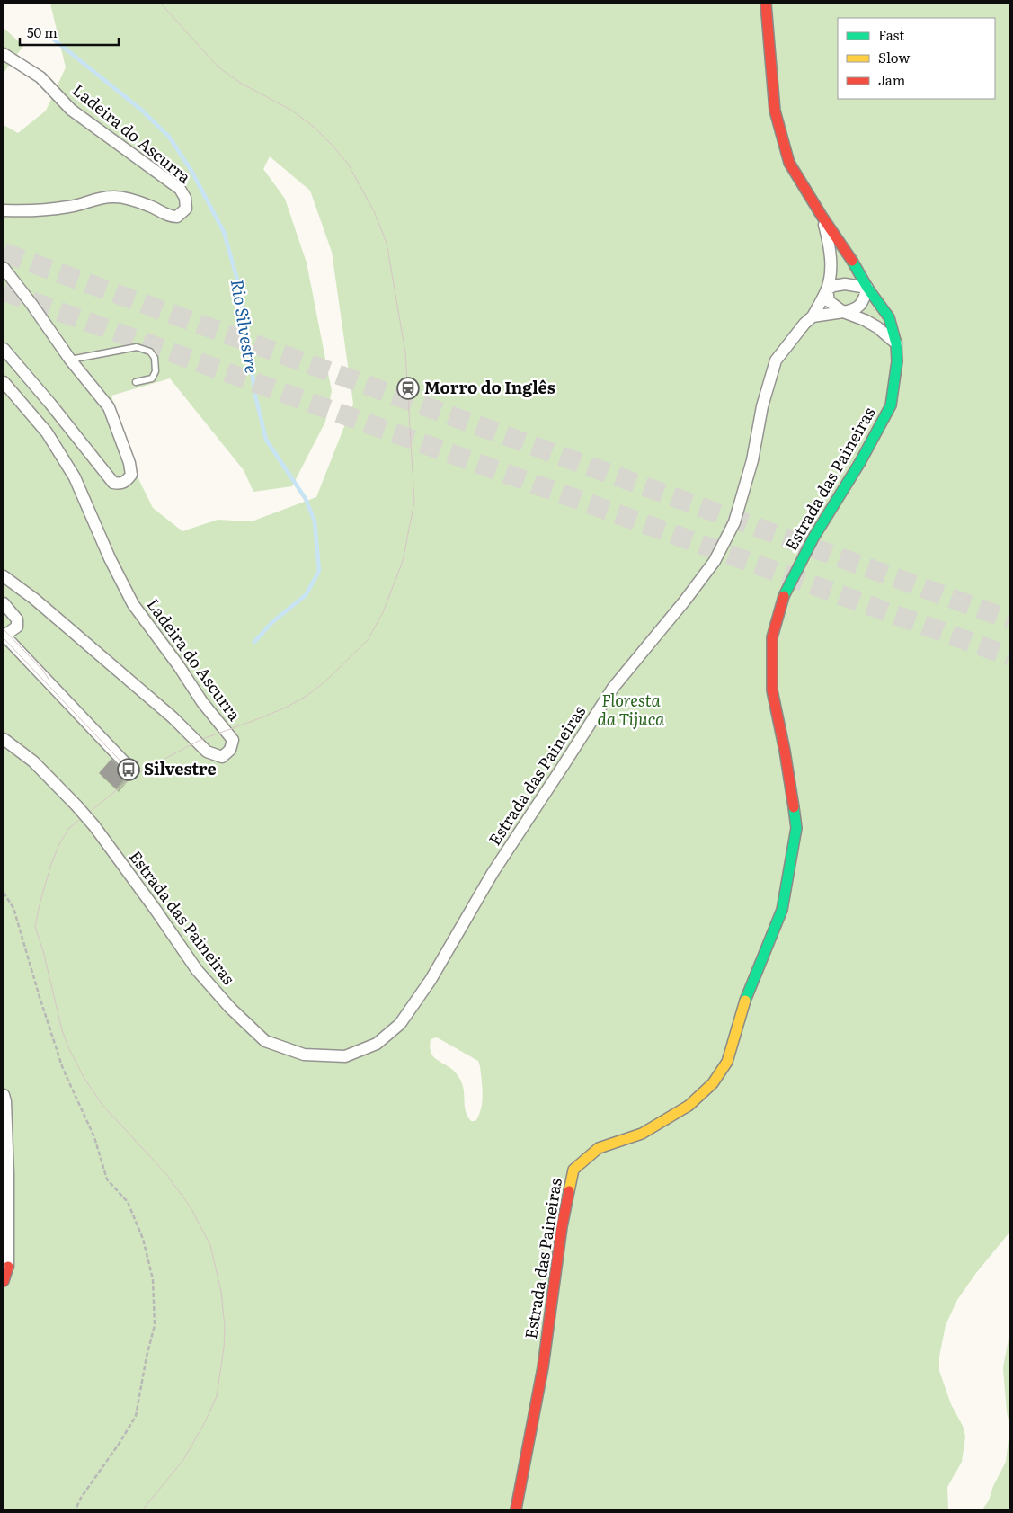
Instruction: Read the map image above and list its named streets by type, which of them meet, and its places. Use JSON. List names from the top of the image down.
{
  "streets": {
    "street": ["Ladeira do Ascurra", "Estrada das Paineiras"]
  },
  "water": ["Rio Silvestre"],
  "parks": ["Floresta da Tijuca"],
  "places": {
    "station": ["Morro do Inglês"],
    "bus stop": ["Silvestre"]
  },
  "legend": ["Fast", "Slow", "Jam"],
  "scale_bar": "50 m"
}
